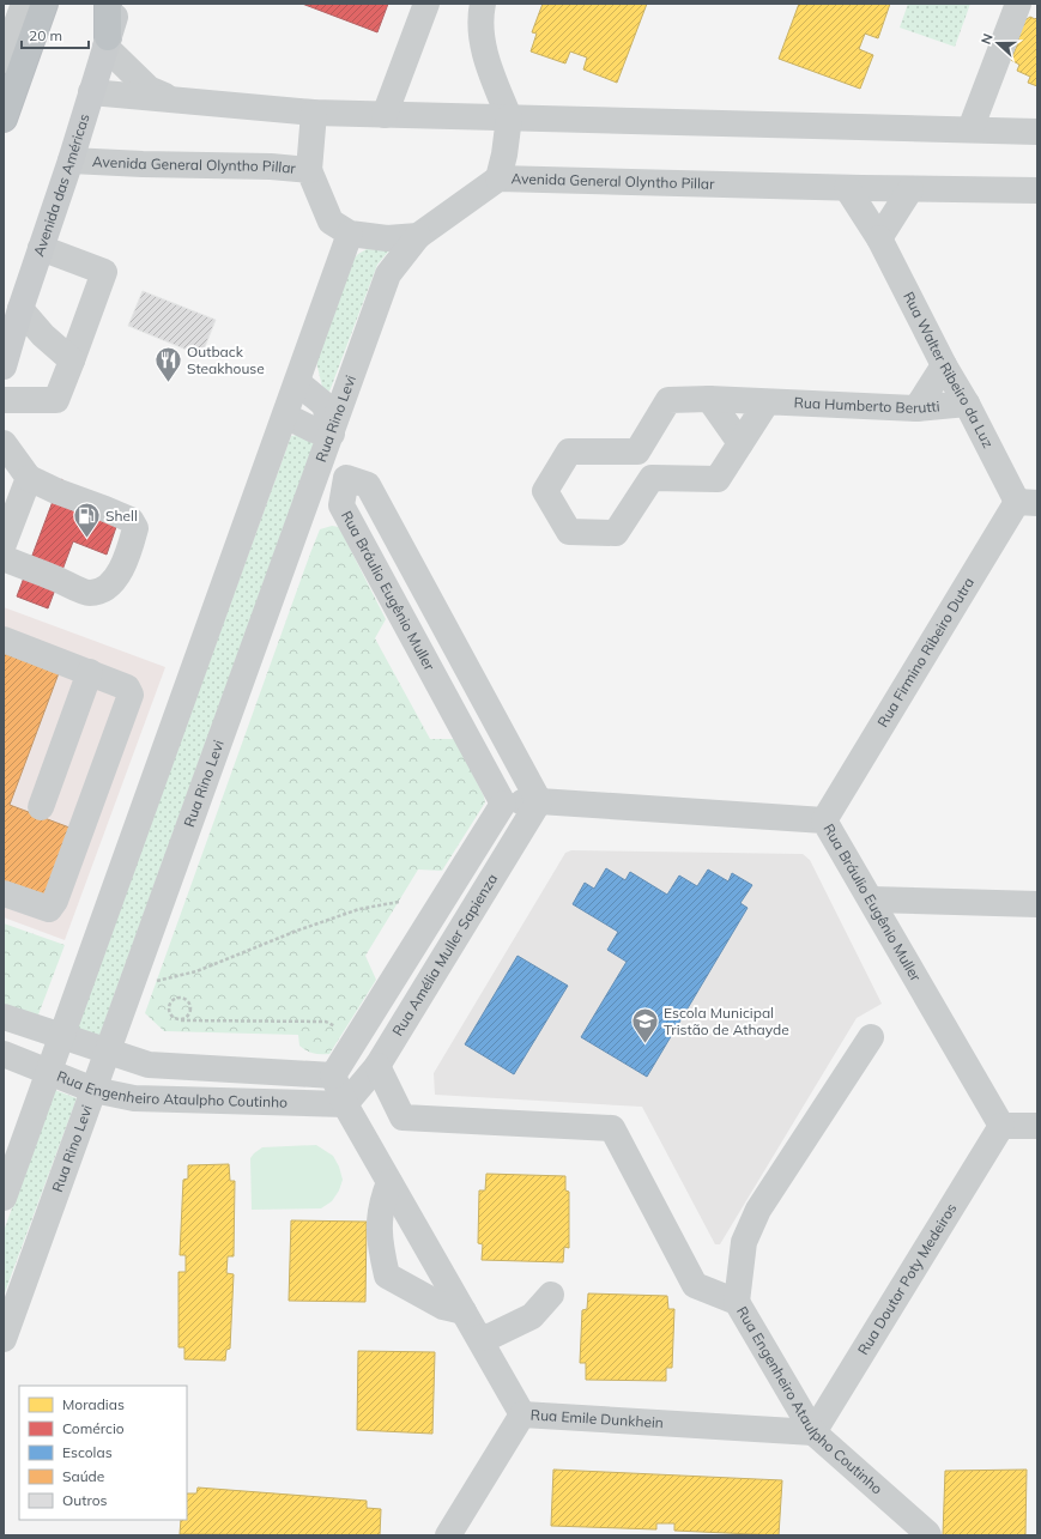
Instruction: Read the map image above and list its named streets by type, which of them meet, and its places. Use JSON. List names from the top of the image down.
{
  "streets": {
    "main road": ["Avenida das Américas"],
    "street": [
      "Avenida General Olyntho Pillar",
      "Rua Walter Ribeiro da Luz",
      "Rua Humberto Berutti",
      "Rua Rino Levi",
      "Rua Bráulio Eugênio Muller",
      "Rua Firmino Ribeiro Dutra",
      "Rua Amélia Muller Sapienza",
      "Rua Engenheiro Ataulpho Coutinho",
      "Rua Doutor Poty Medeiros",
      "Rua Emile Dunkhein"
    ]
  },
  "crossings": [
    ["Avenida General Olyntho Pillar", "Avenida das Américas"],
    ["Avenida General Olyntho Pillar", "Rua Walter Ribeiro da Luz"],
    ["Avenida General Olyntho Pillar", "Rua Rino Levi"],
    ["Rua Walter Ribeiro da Luz", "Rua Humberto Berutti"],
    ["Rua Walter Ribeiro da Luz", "Rua Firmino Ribeiro Dutra"],
    ["Rua Rino Levi", "Rua Engenheiro Ataulpho Coutinho"],
    ["Rua Bráulio Eugênio Muller", "Rua Firmino Ribeiro Dutra"],
    ["Rua Bráulio Eugênio Muller", "Rua Amélia Muller Sapienza"],
    ["Rua Bráulio Eugênio Muller", "Rua Doutor Poty Medeiros"],
    ["Rua Amélia Muller Sapienza", "Rua Engenheiro Ataulpho Coutinho"],
    ["Rua Engenheiro Ataulpho Coutinho", "Rua Doutor Poty Medeiros"],
    ["Rua Engenheiro Ataulpho Coutinho", "Rua Emile Dunkhein"],
    ["Rua Doutor Poty Medeiros", "Rua Emile Dunkhein"]
  ],
  "places": {
    "restaurant": ["Outback Steakhouse"],
    "fuel station": ["Shell"],
    "school or university": ["Escola Municipal Tristão de Athayde"]
  },
  "legend": [
    "Moradias",
    "Comércio",
    "Escolas",
    "Saúde",
    "Outros"
  ],
  "scale_bar": "20 m",
  "north": "left"
}
